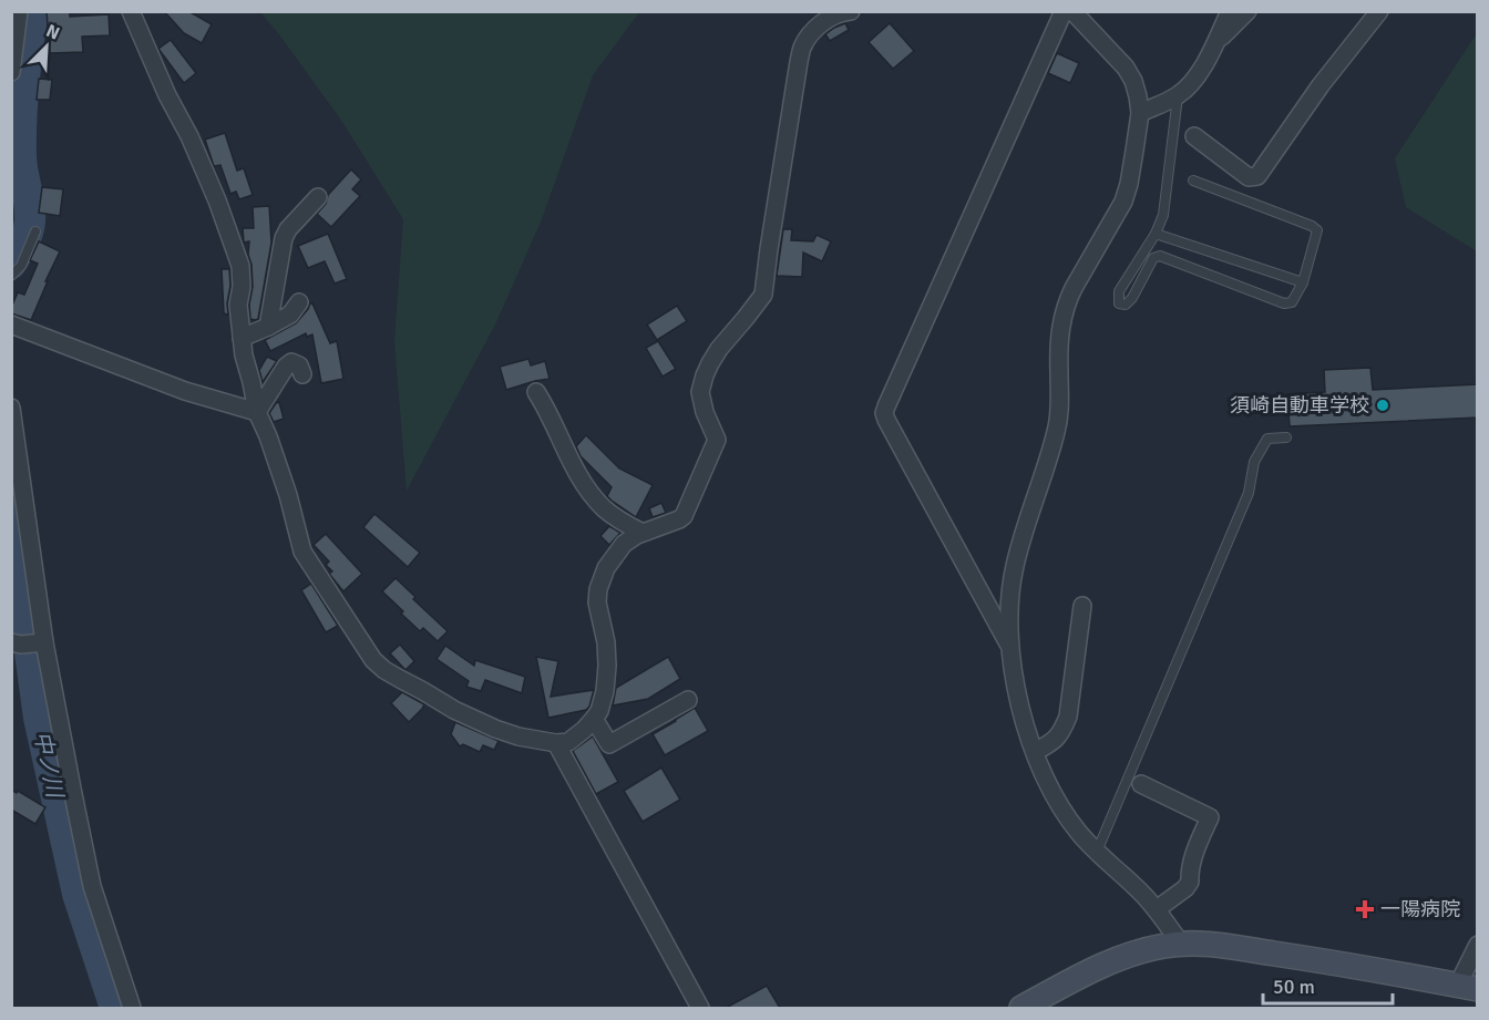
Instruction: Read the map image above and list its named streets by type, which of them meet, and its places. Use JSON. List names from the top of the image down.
{
  "water": ["中ノ川"],
  "places": {
    "other": ["須崎自動車学校"],
    "health": ["一陽病院"]
  },
  "scale_bar": "50 m",
  "north": "top right"
}
